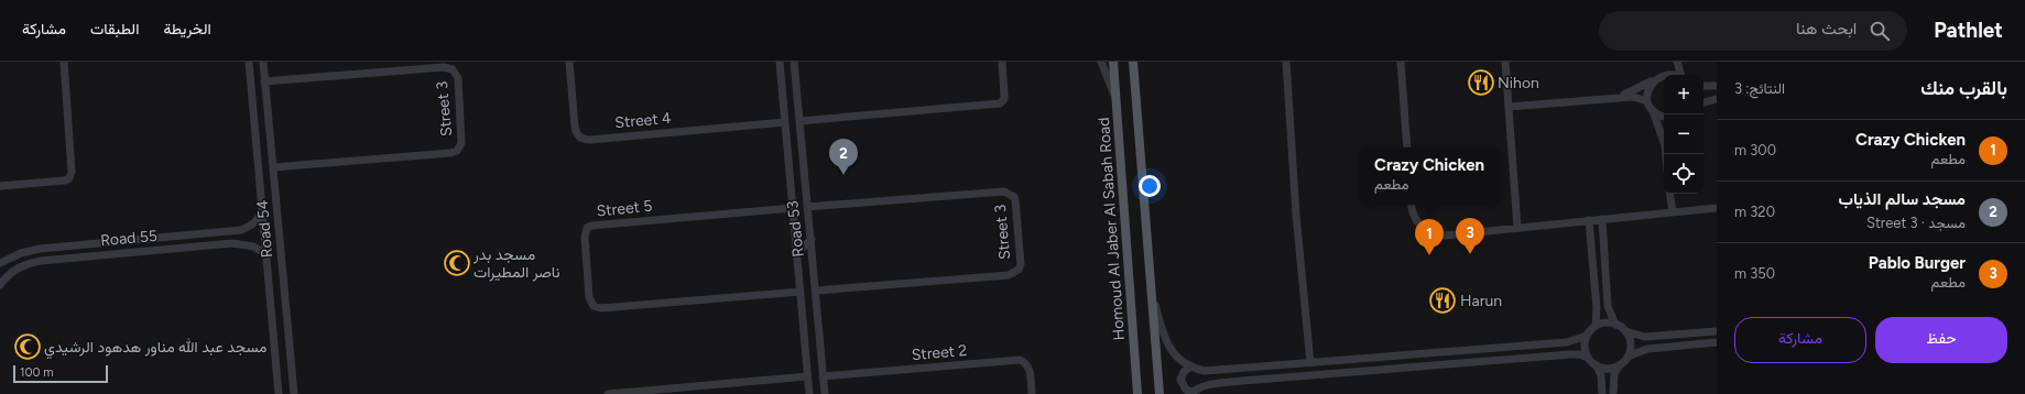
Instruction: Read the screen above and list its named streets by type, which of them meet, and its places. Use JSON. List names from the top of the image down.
{
  "streets": {
    "main road": ["Homoud Al Jaber Al Sabah Road"],
    "street": [
      "Street 3",
      "Street 4",
      "Street 5",
      "Road 54",
      "Road 53",
      "Road 55",
      "Street 2"
    ]
  },
  "crossings": [
    ["Street 3", "Road 54"],
    ["Street 3", "Road 53"],
    ["Street 4", "Road 53"],
    ["Street 5", "Road 53"],
    ["Road 54", "Road 55"],
    ["Road 53", "Street 2"]
  ],
  "places": {
    "restaurant": ["Nihon", "Harun"],
    "mosque": ["مسجد بدر ناصر المطيرات", "مسجد عبد الله مناور هدهود الرشيدي"]
  },
  "scale_bar": "100 m",
  "page": {
    "header": "Pathlet",
    "search": "ابحث هنا",
    "nav": ["الخريطة", "الطبقات", "مشاركة"],
    "heading": ["بالقرب منك", "النتائج: 3"],
    "map_buttons": ["+", "−"],
    "list": [
      {
        "mark": "1",
        "name": "Crazy Chicken",
        "note": "مطعم",
        "value": "300 m"
      },
      {
        "mark": "2",
        "name": "مسجد سالم الذياب",
        "note": "مسجد · Street 3",
        "value": "320 m"
      },
      {
        "mark": "3",
        "name": "Pablo Burger",
        "note": "مطعم",
        "value": "350 m"
      }
    ],
    "pins": ["2", "3", "1"],
    "popup": ["Crazy Chicken", "مطعم"],
    "buttons": ["حفظ", "مشاركة"],
    "scale": "100 m"
  }
}
